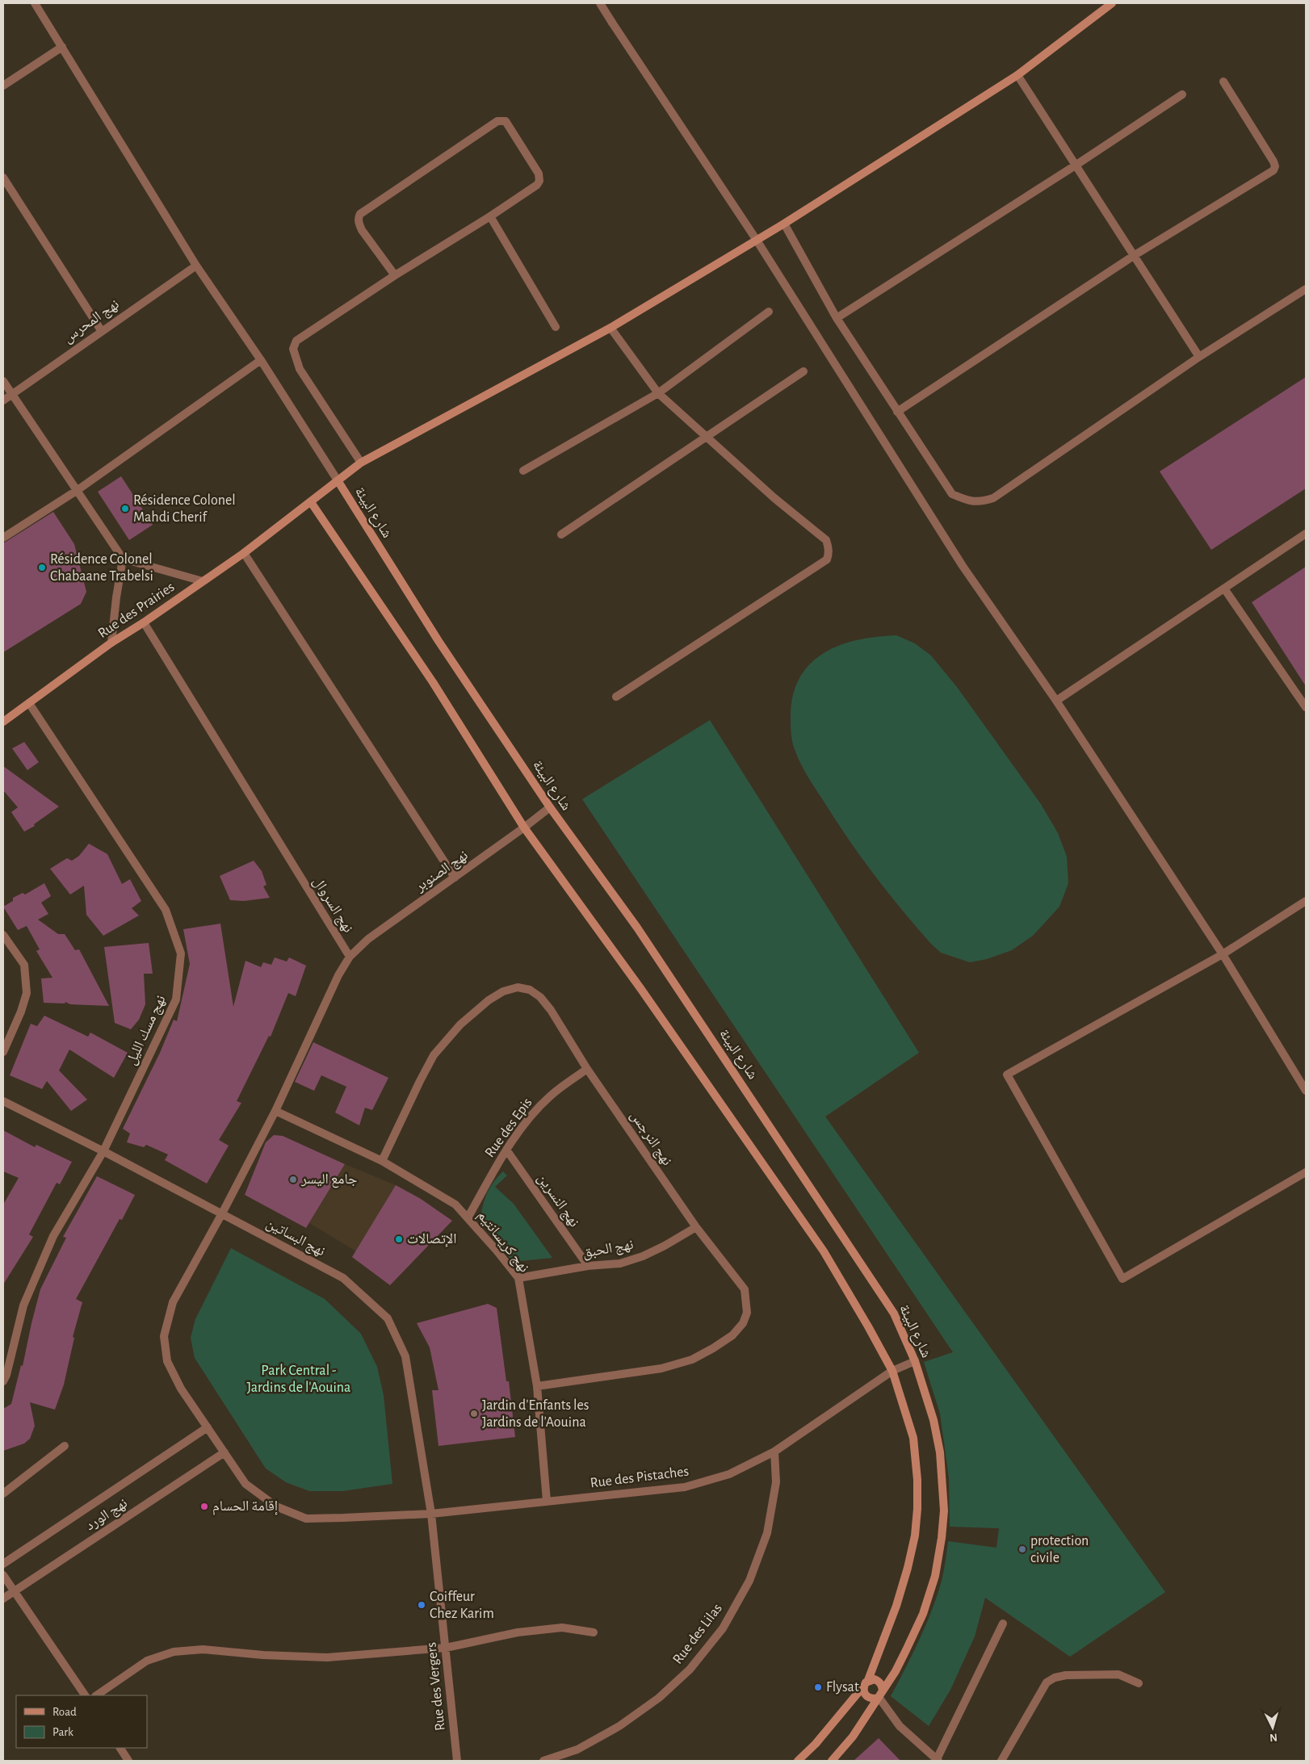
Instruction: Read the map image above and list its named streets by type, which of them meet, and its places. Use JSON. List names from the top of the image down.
{
  "streets": {
    "street": [
      "نهج المحرس",
      "شارع البيئة",
      "Rue des Prairies",
      "نهج الصنوبر",
      "نهج السروال",
      "نهج مسك الليل",
      "Rue des Epis",
      "نهج النرجس",
      "نهج النسرين",
      "نهج البساتين",
      "نهج كريسانتيم",
      "نهج الحبق",
      "Rue des Pistaches",
      "نهج الورد",
      "Rue des Lilas",
      "Rue des Vergers"
    ]
  },
  "crossings": [
    ["شارع البيئة", "Rue des Prairies"],
    ["شارع البيئة", "نهج الصنوبر"],
    ["شارع البيئة", "Rue des Pistaches"],
    ["Rue des Prairies", "نهج السروال"],
    ["Rue des Prairies", "نهج مسك الليل"],
    ["نهج الصنوبر", "نهج السروال"],
    ["نهج مسك الليل", "نهج البساتين"],
    ["Rue des Epis", "نهج النرجس"],
    ["Rue des Epis", "نهج النسرين"],
    ["Rue des Epis", "نهج كريسانتيم"],
    ["نهج النرجس", "نهج كريسانتيم"],
    ["نهج النرجس", "نهج الحبق"],
    ["نهج النسرين", "نهج الحبق"],
    ["نهج البساتين", "Rue des Pistaches"],
    ["نهج البساتين", "Rue des Vergers"],
    ["نهج كريسانتيم", "نهج الحبق"],
    ["نهج كريسانتيم", "Rue des Pistaches"],
    ["Rue des Pistaches", "نهج الورد"],
    ["Rue des Pistaches", "Rue des Lilas"],
    ["Rue des Pistaches", "Rue des Vergers"]
  ],
  "parks": ["Park Central - Jardins de l'Aouina"],
  "places": [
    "Résidence Colonel Mahdi Cherif",
    "Résidence Colonel Chabaane Trabelsi",
    "جامع اليسر",
    "الإتصالات",
    "Jardin d'Enfants les Jardins de l'Aouina",
    "إقامة الحسام",
    "protection civile",
    "Coiffeur Chez Karim",
    "Flysat"
  ],
  "legend": ["Road", "Park"],
  "north": "bottom"
}
